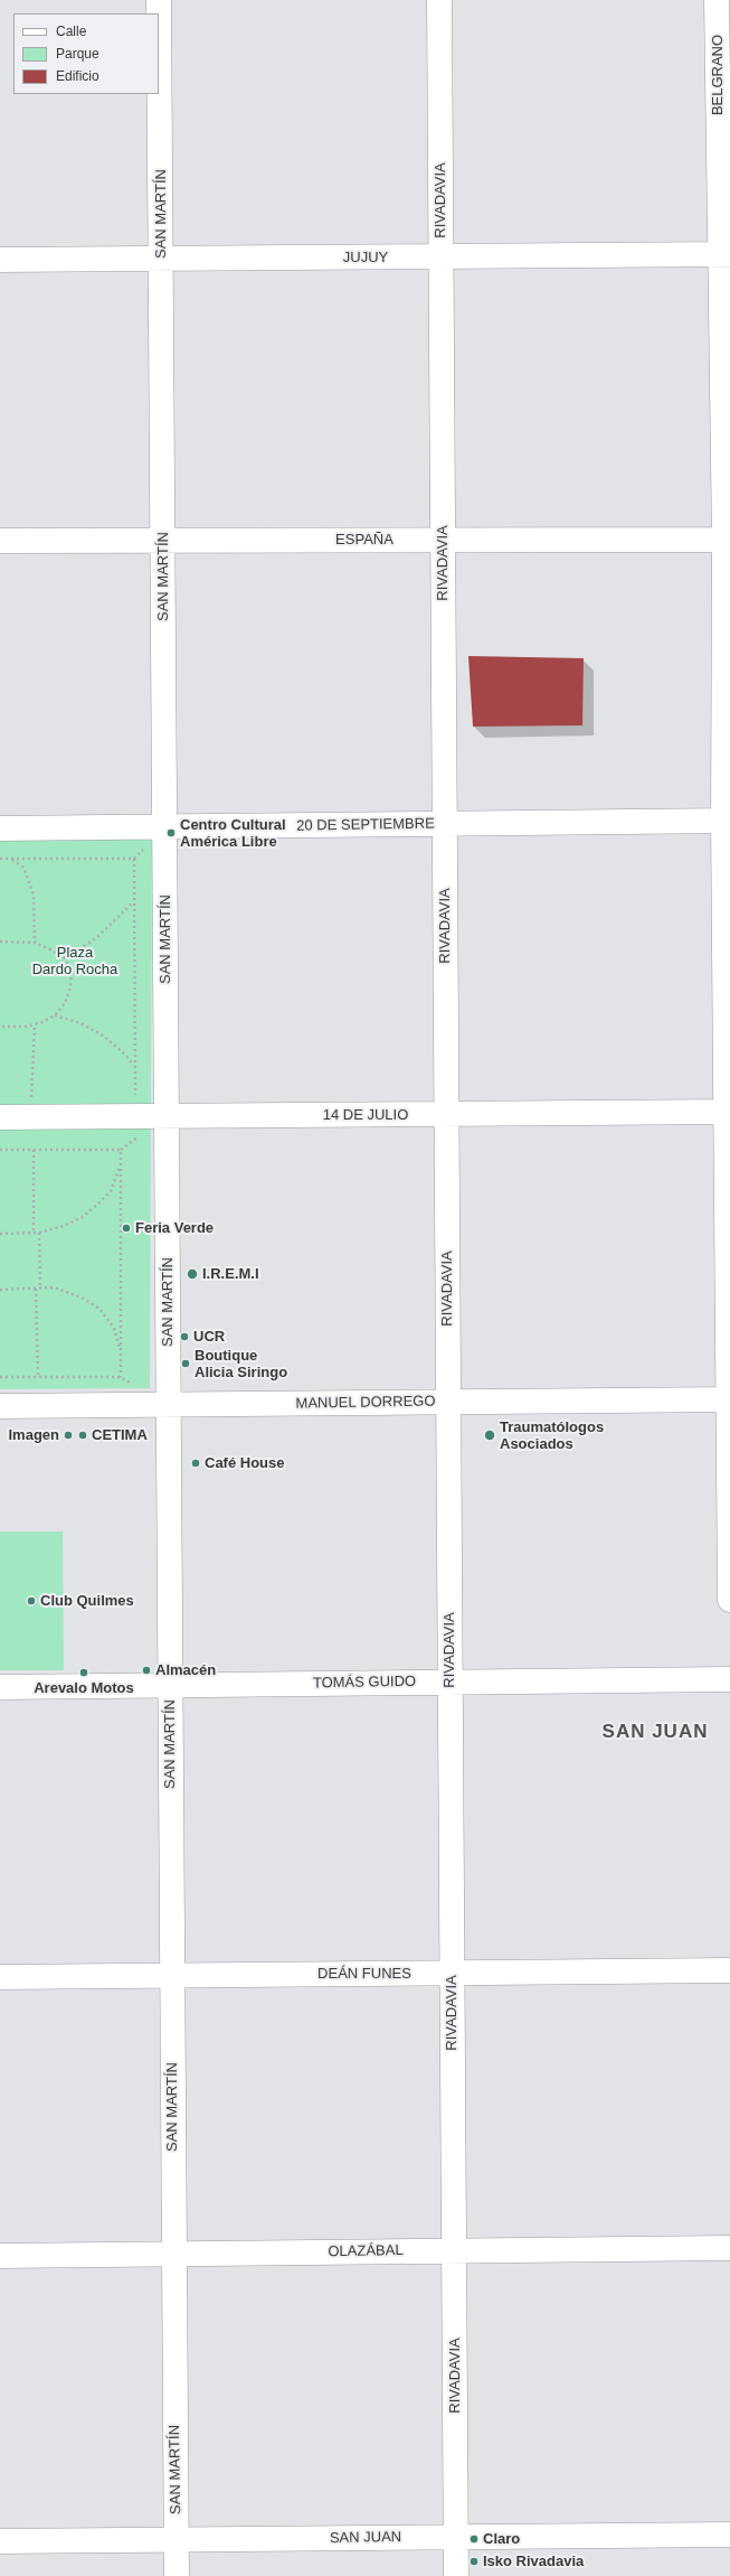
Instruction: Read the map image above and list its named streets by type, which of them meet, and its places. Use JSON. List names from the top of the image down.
{
  "streets": {
    "street": [
      "BELGRANO",
      "RIVADAVIA",
      "SAN MARTÍN",
      "JUJUY",
      "ESPAÑA",
      "20 DE SEPTIEMBRE",
      "14 DE JULIO",
      "MANUEL DORREGO",
      "TOMÁS GUIDO",
      "DEÁN FUNES",
      "OLAZÁBAL",
      "SAN JUAN"
    ]
  },
  "crossings": [
    ["BELGRANO", "JUJUY"],
    ["BELGRANO", "ESPAÑA"],
    ["BELGRANO", "20 DE SEPTIEMBRE"],
    ["BELGRANO", "14 DE JULIO"],
    ["BELGRANO", "MANUEL DORREGO"],
    ["RIVADAVIA", "JUJUY"],
    ["RIVADAVIA", "ESPAÑA"],
    ["RIVADAVIA", "20 DE SEPTIEMBRE"],
    ["RIVADAVIA", "14 DE JULIO"],
    ["RIVADAVIA", "MANUEL DORREGO"],
    ["RIVADAVIA", "TOMÁS GUIDO"],
    ["RIVADAVIA", "DEÁN FUNES"],
    ["RIVADAVIA", "OLAZÁBAL"],
    ["RIVADAVIA", "SAN JUAN"],
    ["SAN MARTÍN", "JUJUY"],
    ["SAN MARTÍN", "ESPAÑA"],
    ["SAN MARTÍN", "20 DE SEPTIEMBRE"],
    ["SAN MARTÍN", "14 DE JULIO"],
    ["SAN MARTÍN", "MANUEL DORREGO"],
    ["SAN MARTÍN", "TOMÁS GUIDO"],
    ["SAN MARTÍN", "DEÁN FUNES"],
    ["SAN MARTÍN", "OLAZÁBAL"],
    ["SAN MARTÍN", "SAN JUAN"]
  ],
  "districts": ["SAN JUAN"],
  "parks": ["Plaza Dardo Rocha"],
  "places": [
    "Centro Cultural América Libre",
    "Feria Verde",
    "I.R.E.M.I",
    "UCR",
    "Boutique Alicia Siringo",
    "Imagen",
    "CETIMA",
    "Traumatólogos Asociados",
    "Café House",
    "Club Quilmes",
    "Almacén",
    "Arevalo Motos",
    "Claro",
    "Isko Rivadavia"
  ],
  "legend": ["Calle", "Parque", "Edificio"]
}
